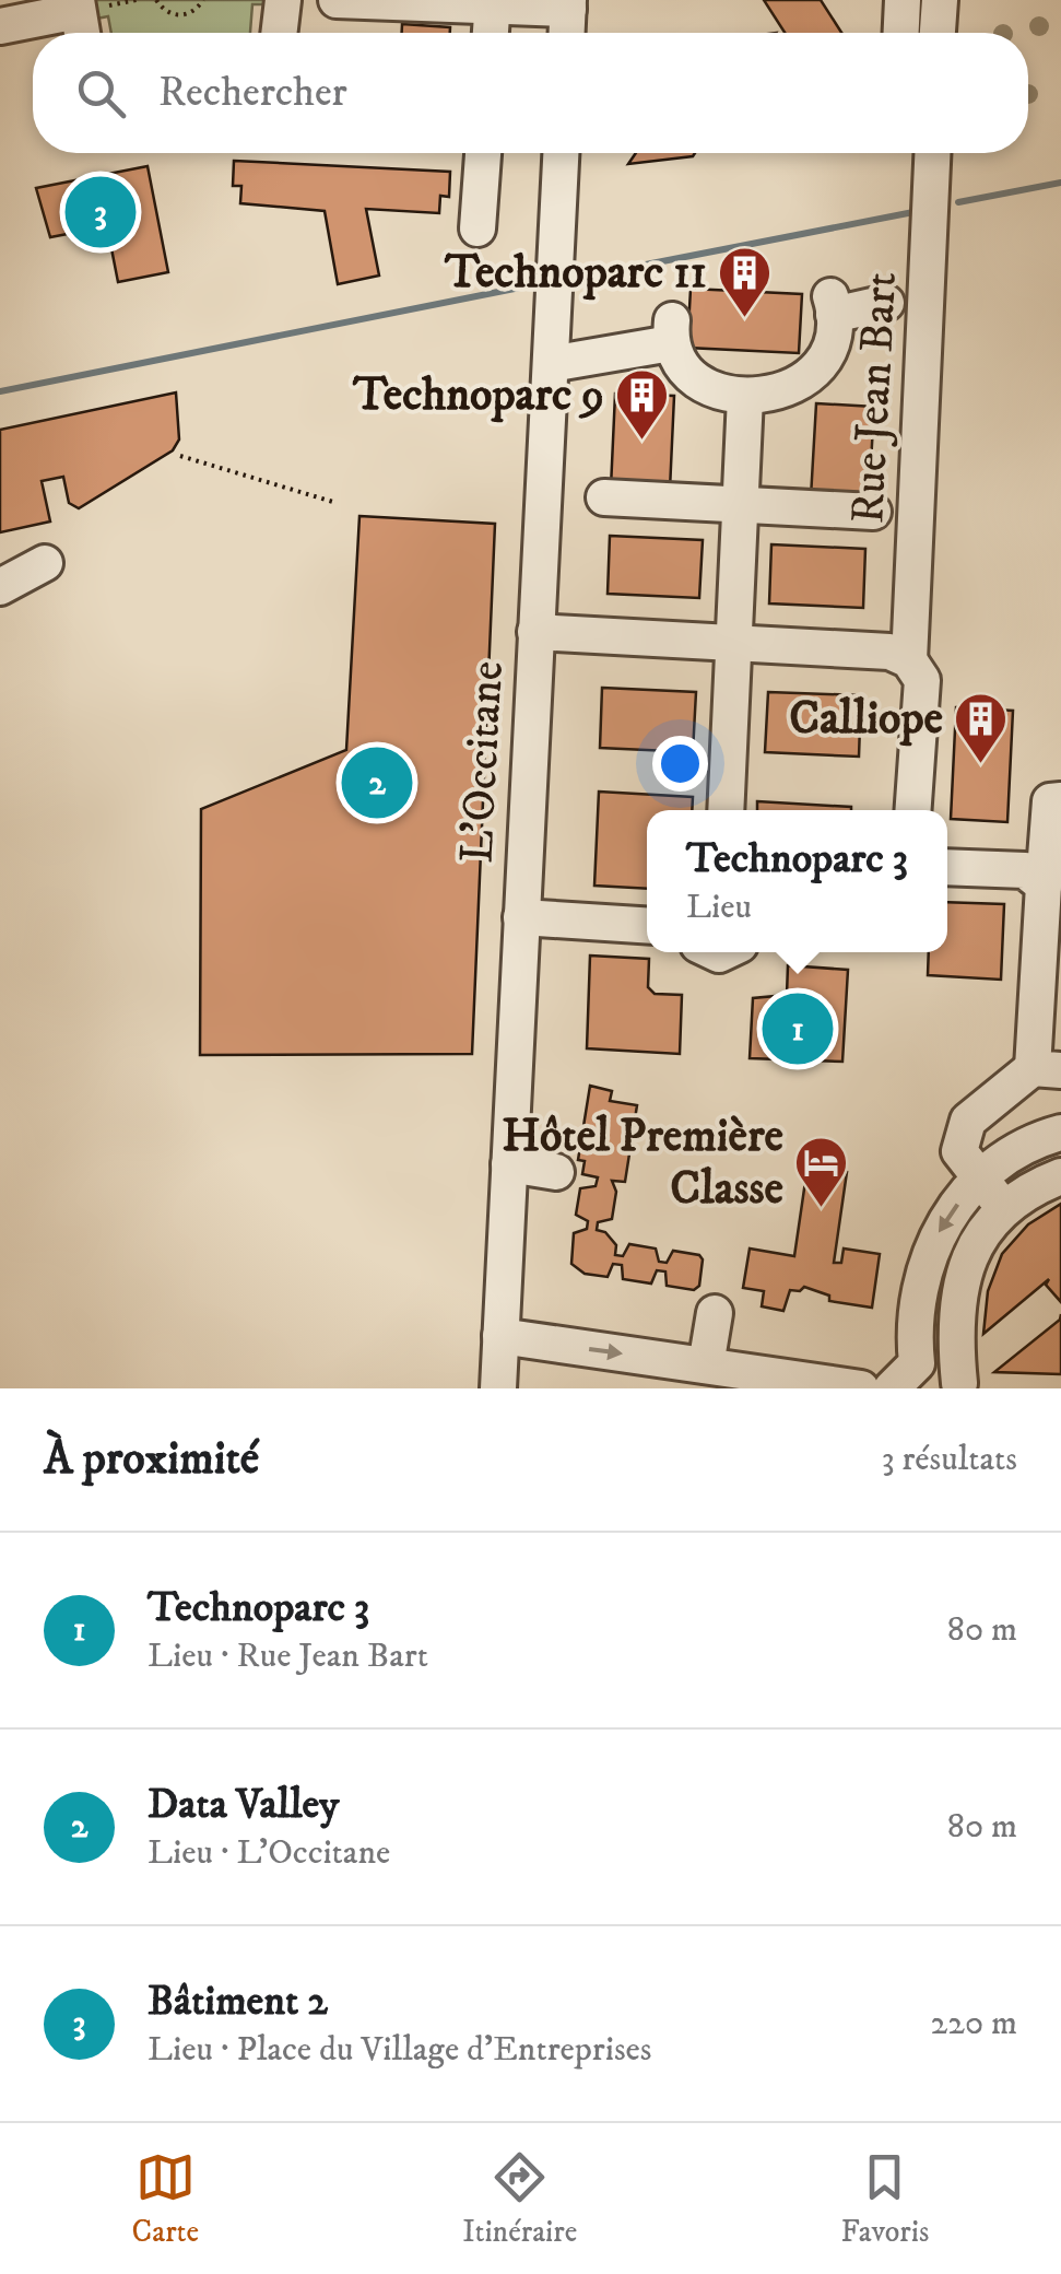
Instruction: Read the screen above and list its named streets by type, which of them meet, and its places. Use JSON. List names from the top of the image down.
{
  "streets": {
    "street": ["Rue Jean Bart", "L'Occitane"]
  },
  "places": {
    "building": ["Technoparc 11", "Technoparc 9", "Calliope"],
    "hotel": ["Hôtel Première Classe"]
  },
  "page": {
    "search": "Rechercher",
    "pins": ["3", "2", "1"],
    "popup": ["Technoparc 3", "Lieu"],
    "heading": ["À proximité", "3 résultats"],
    "list": [
      {
        "mark": "1",
        "name": "Technoparc 3",
        "note": "Lieu · Rue Jean Bart",
        "value": "80 m"
      },
      {
        "mark": "2",
        "name": "Data Valley",
        "note": "Lieu · L'Occitane",
        "value": "80 m"
      },
      {
        "mark": "3",
        "name": "Bâtiment 2",
        "note": "Lieu · Place du Village d'Entreprises",
        "value": "220 m"
      }
    ],
    "nav": ["Carte", "Itinéraire", "Favoris"]
  }
}
